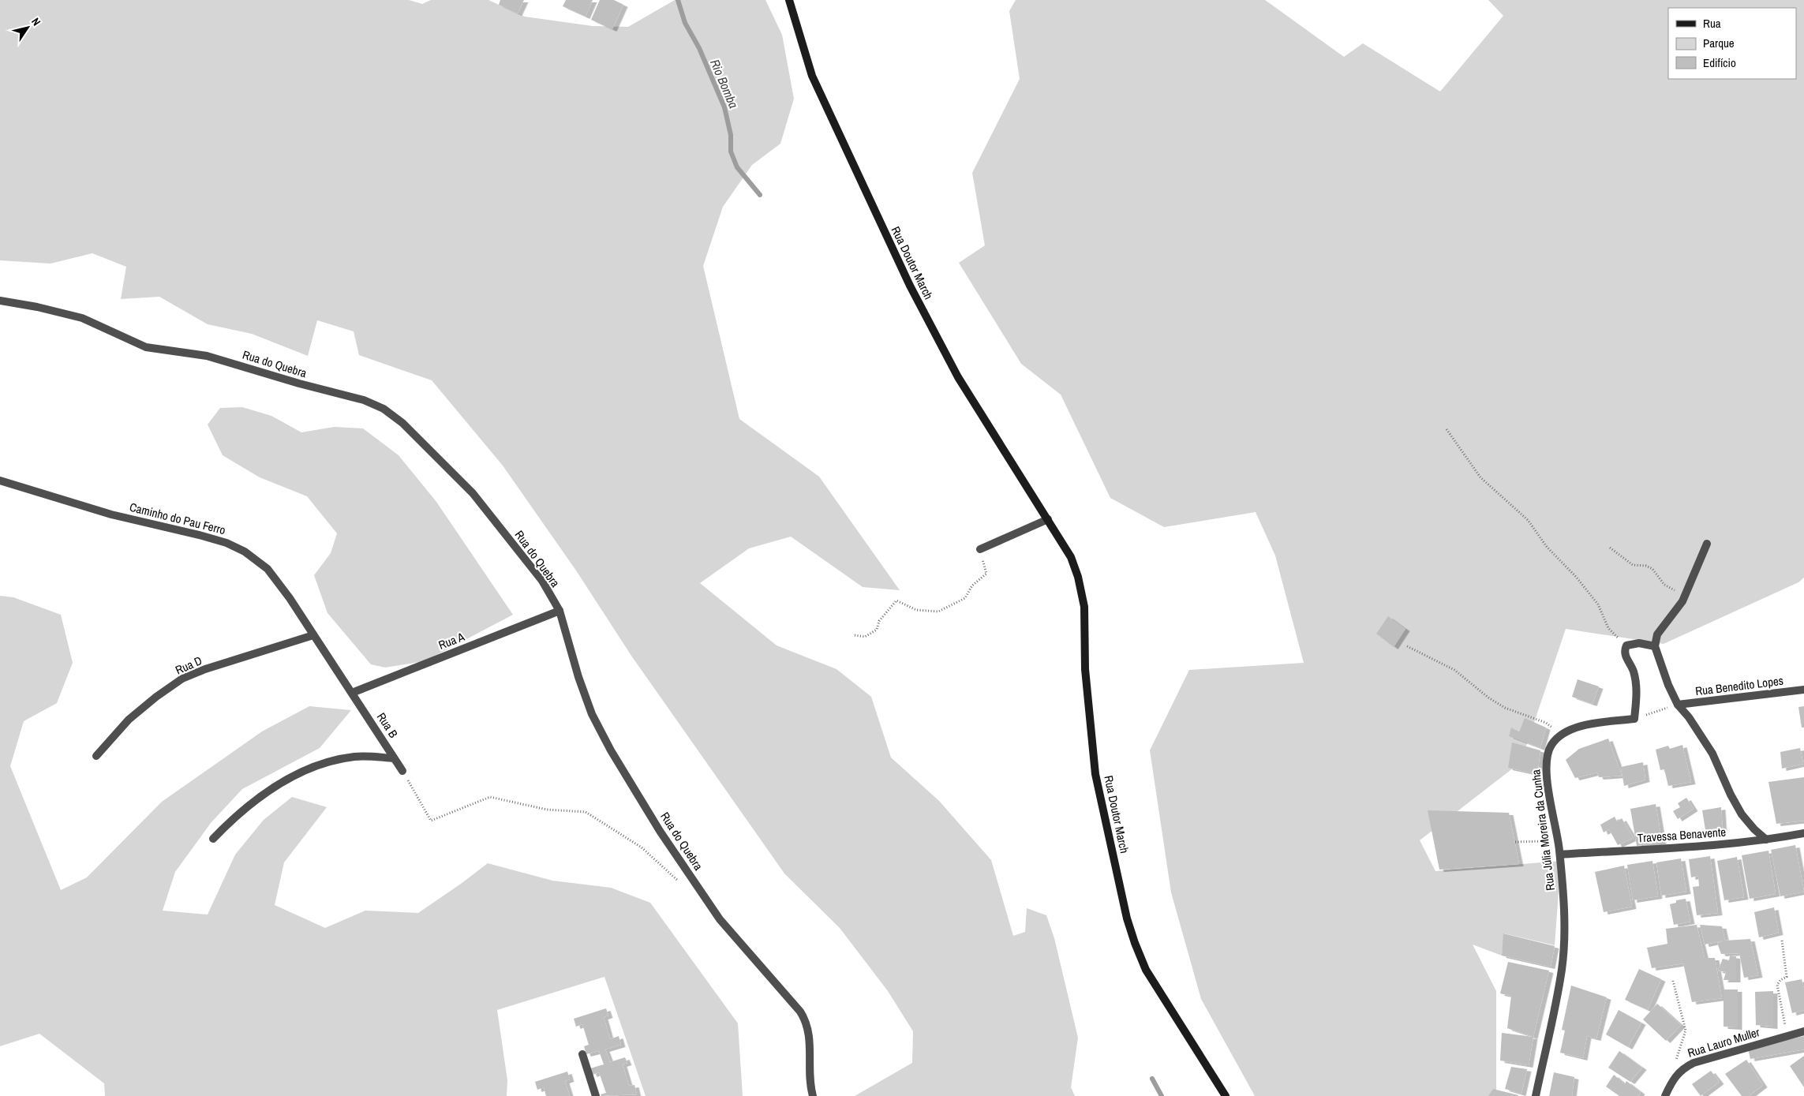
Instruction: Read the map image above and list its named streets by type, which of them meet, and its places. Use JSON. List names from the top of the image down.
{
  "streets": {
    "main road": ["Rua Doutor March"],
    "street": [
      "Rua do Quebra",
      "Caminho do Pau Ferro",
      "Rua A",
      "Rua D",
      "Rua Benedito Lopes",
      "Rua B",
      "Rua Júlia Moreira da Cunha",
      "Travessa Benavente",
      "Rua Lauro Muller"
    ]
  },
  "crossings": [
    ["Rua do Quebra", "Rua A"],
    ["Caminho do Pau Ferro", "Rua A"],
    ["Caminho do Pau Ferro", "Rua D"],
    ["Caminho do Pau Ferro", "Rua B"],
    ["Rua A", "Rua B"],
    ["Rua Júlia Moreira da Cunha", "Travessa Benavente"]
  ],
  "water": ["Rio Bomba"],
  "legend": ["Rua", "Parque", "Edifício"],
  "north": "top right"
}
